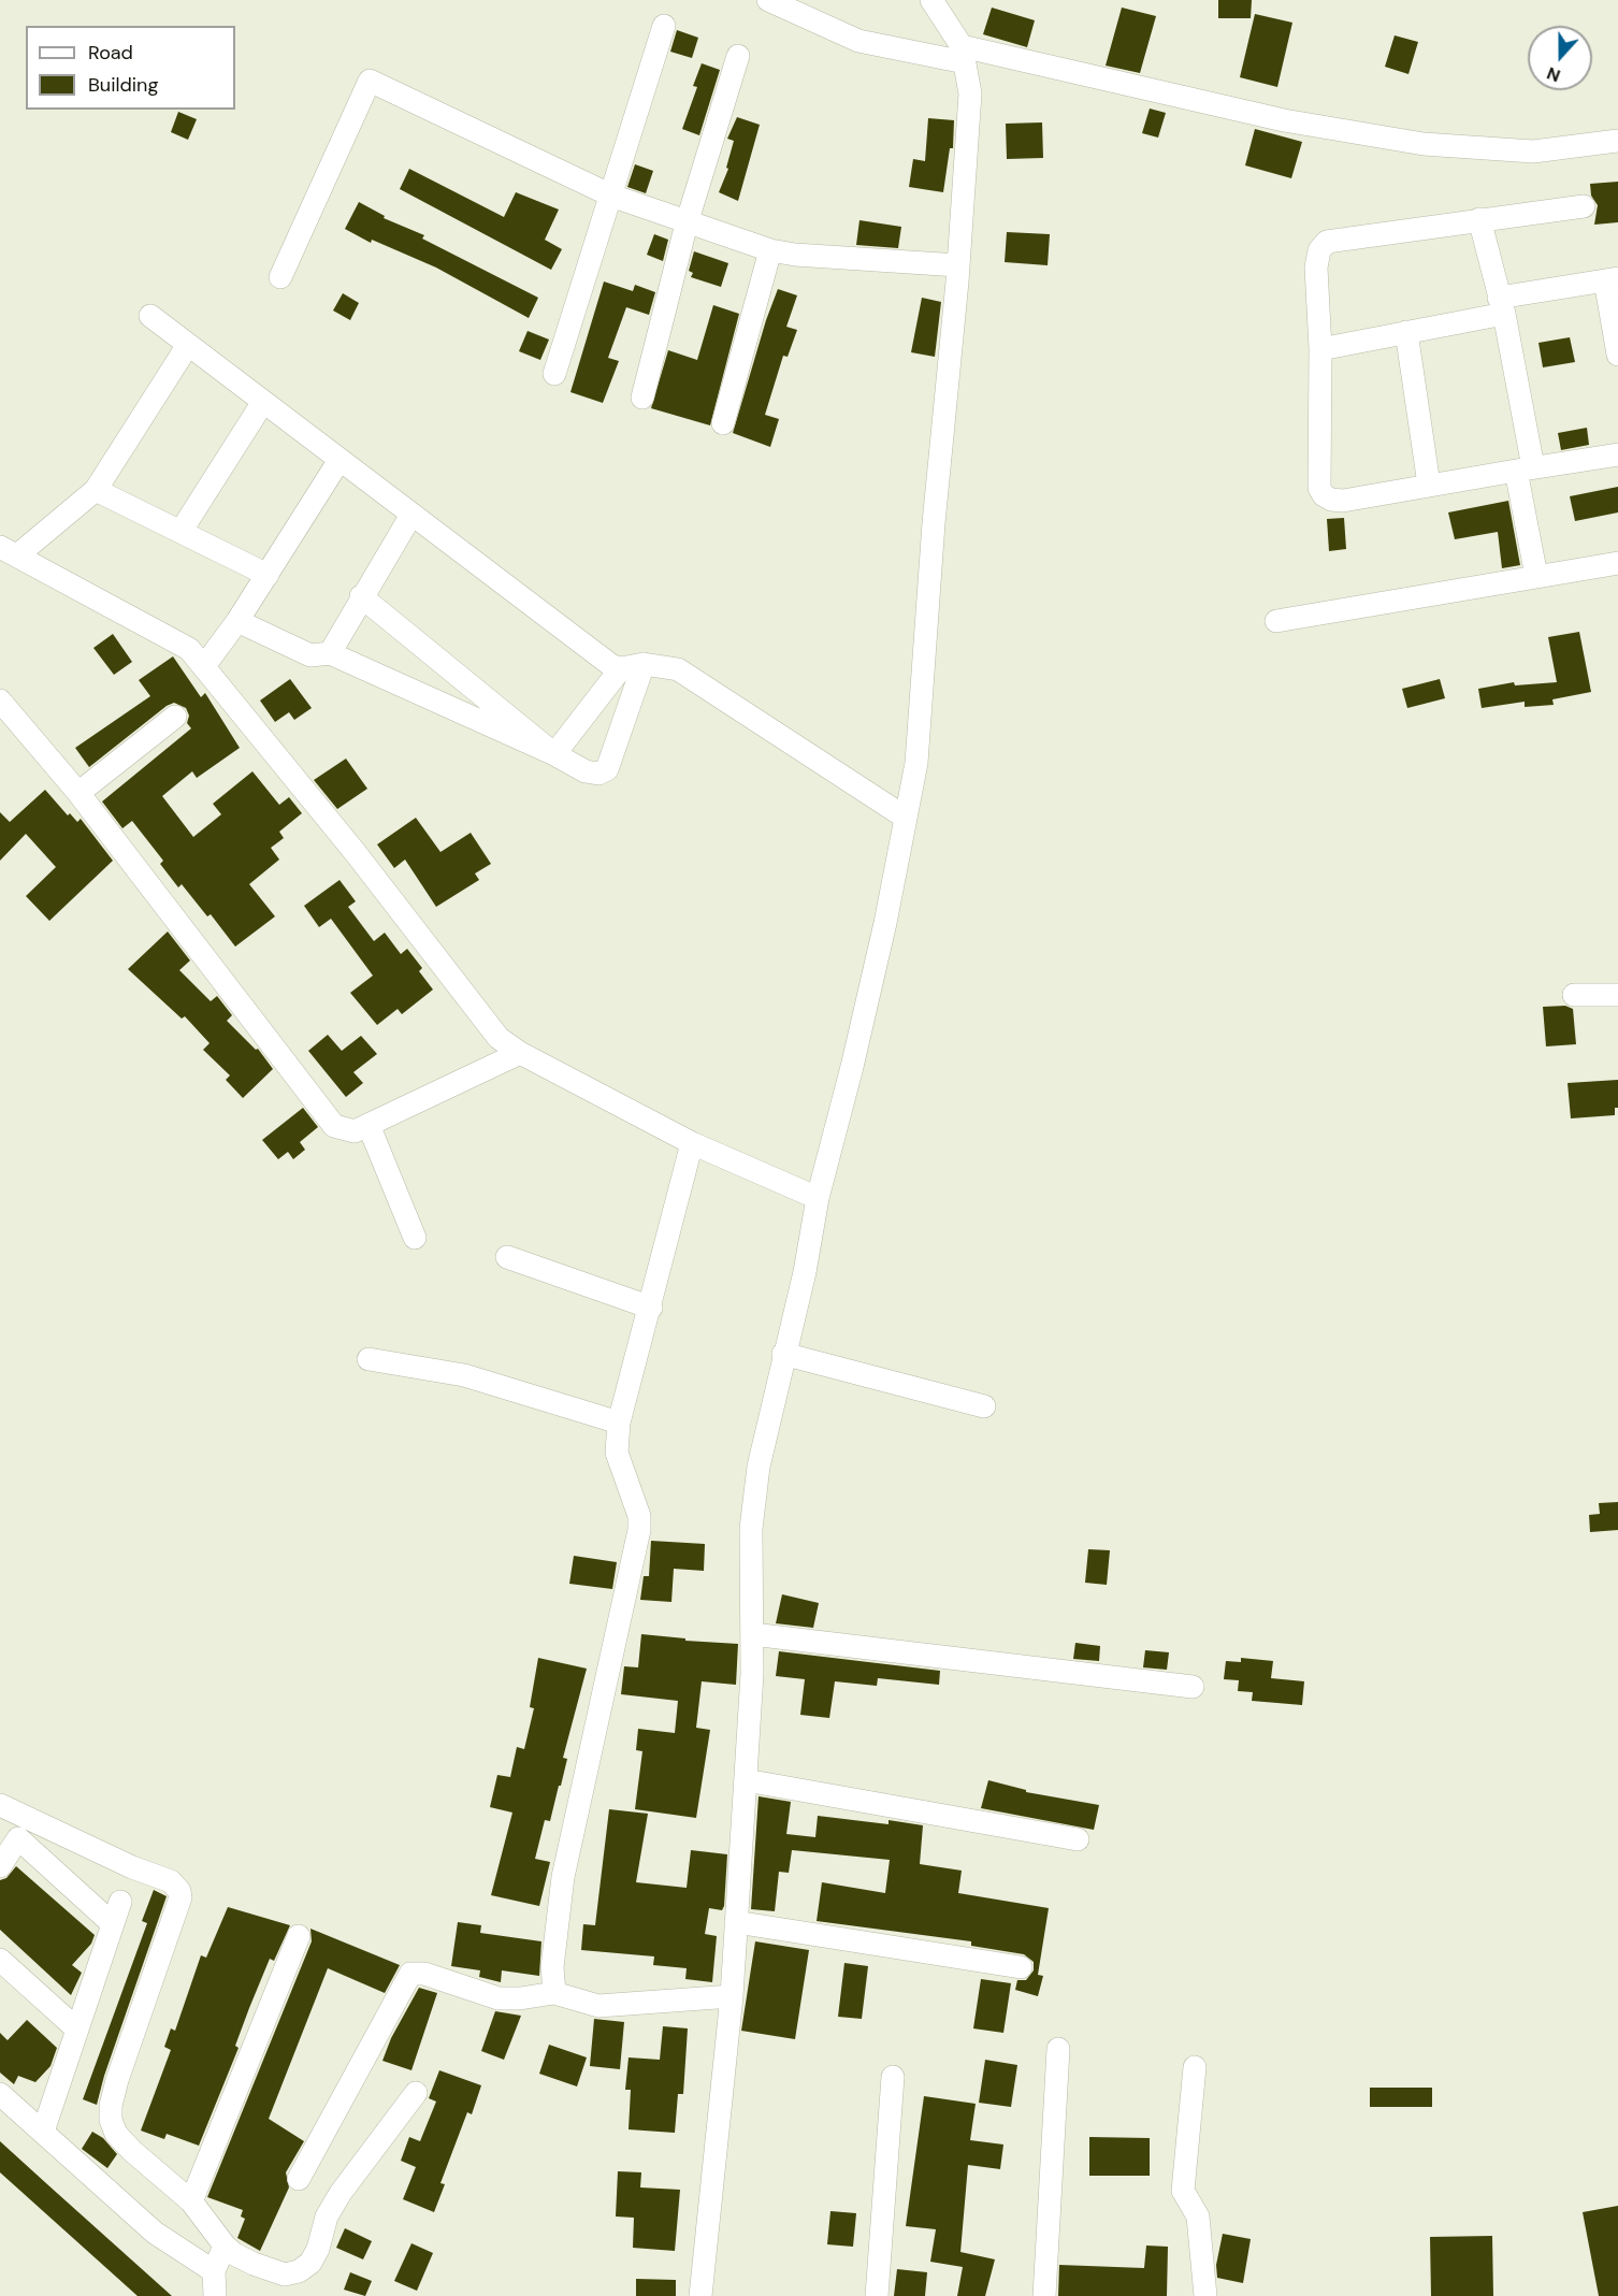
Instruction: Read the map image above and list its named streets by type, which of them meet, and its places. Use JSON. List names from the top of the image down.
{
  "legend": ["Road", "Building"],
  "north": "bottom"
}
